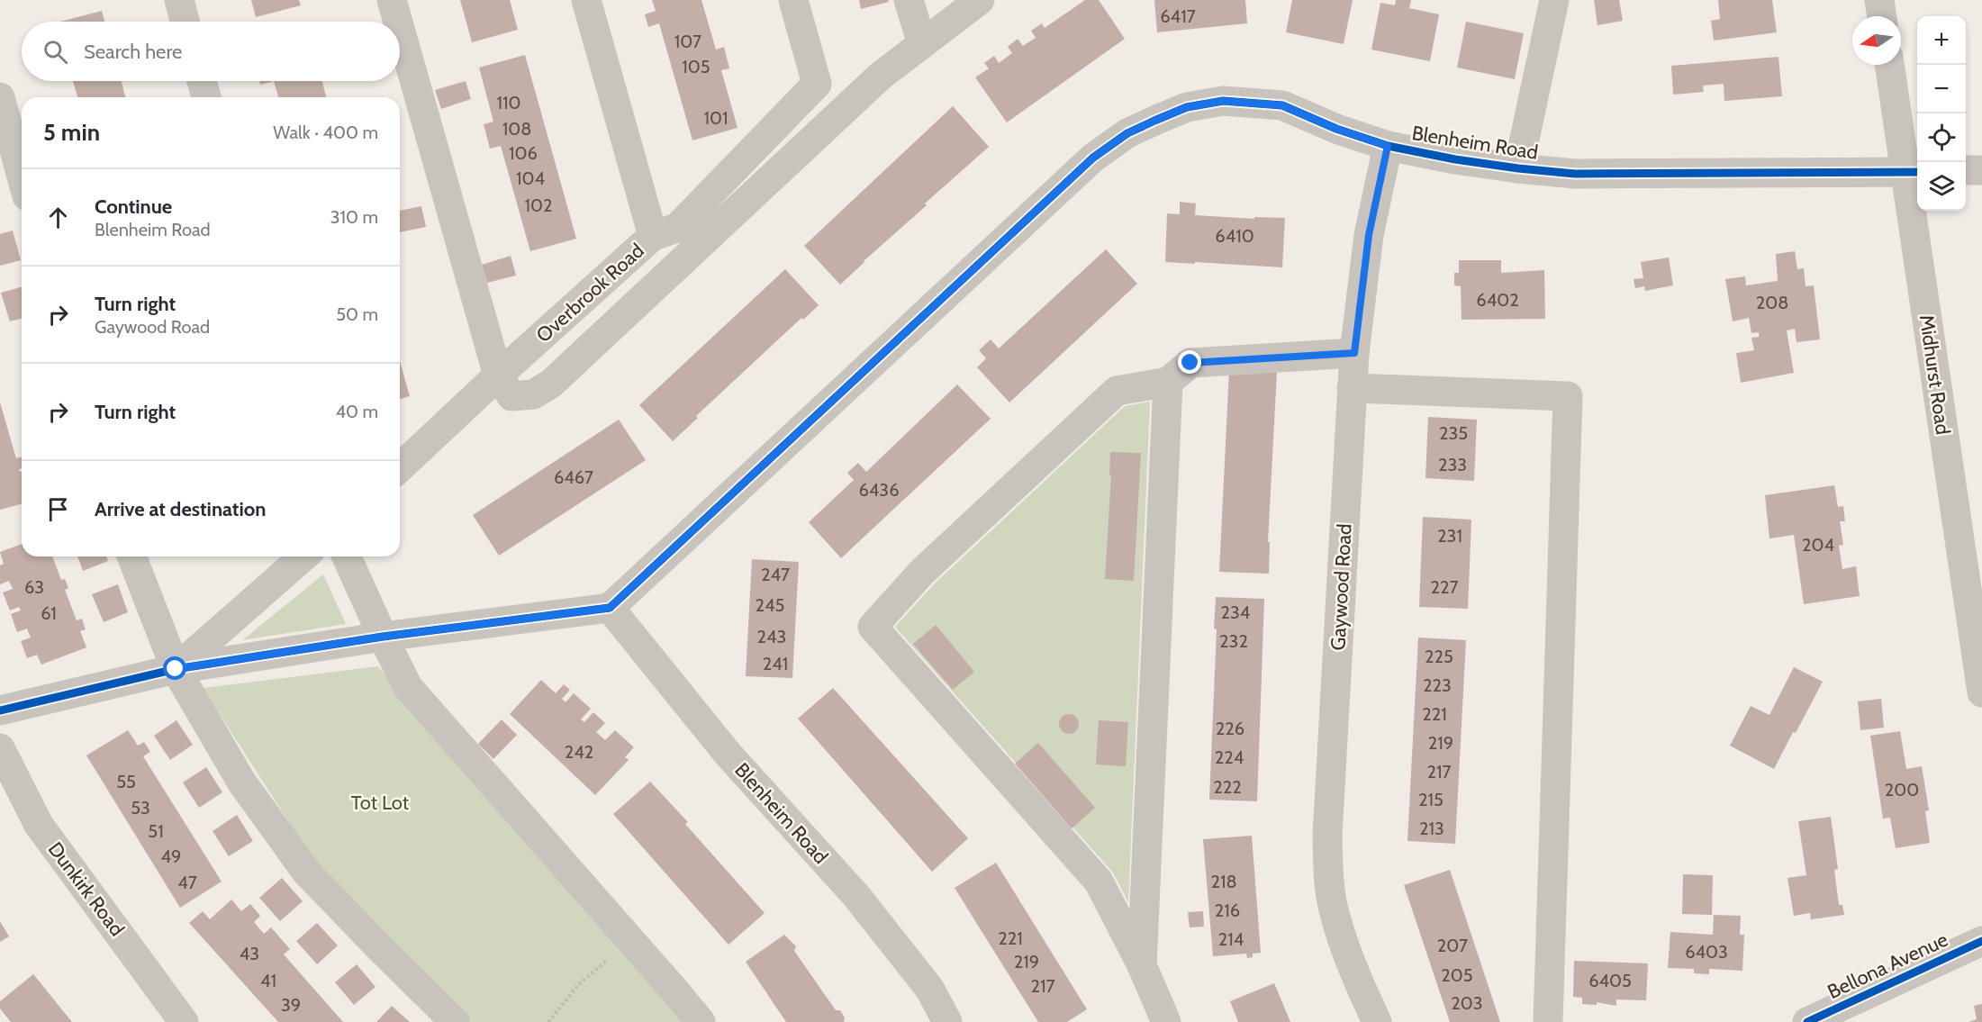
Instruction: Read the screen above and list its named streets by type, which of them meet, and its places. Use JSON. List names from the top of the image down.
{
  "streets": {
    "street": [
      "Blenheim Road",
      "Overbrook Road",
      "Midhurst Road",
      "Gaywood Road",
      "Dunkirk Road",
      "Bellona Avenue"
    ]
  },
  "crossings": [
    ["Blenheim Road", "Midhurst Road"],
    ["Blenheim Road", "Gaywood Road"]
  ],
  "parks": ["Tot Lot"],
  "house_numbers": [
    "6417",
    "107",
    "105",
    "110",
    "101",
    "108",
    "106",
    "104",
    "102",
    "6410",
    "6402",
    "208",
    "235",
    "233",
    "6467",
    "6436",
    "231",
    "204",
    "247",
    "63",
    "227",
    "245",
    "234",
    "61",
    "243",
    "232",
    "225",
    "241",
    "223",
    "221",
    "226",
    "219",
    "242",
    "224",
    "217",
    "55",
    "222",
    "200",
    "215",
    "53",
    "213",
    "51",
    "49",
    "218",
    "47",
    "216",
    "221",
    "214",
    "207",
    "6403",
    "43",
    "219",
    "205",
    "41",
    "6405",
    "217",
    "203",
    "39"
  ],
  "north": "left",
  "page": {
    "map_buttons": ["+", "−"],
    "search": "Search here",
    "heading": ["5 min", "Walk · 400 m"],
    "list": [
      ["Continue", "Blenheim Road", "310 m"],
      ["Turn right", "Gaywood Road", "50 m"],
      ["Turn right", "40 m"],
      "Arrive at destination"
    ]
  }
}
